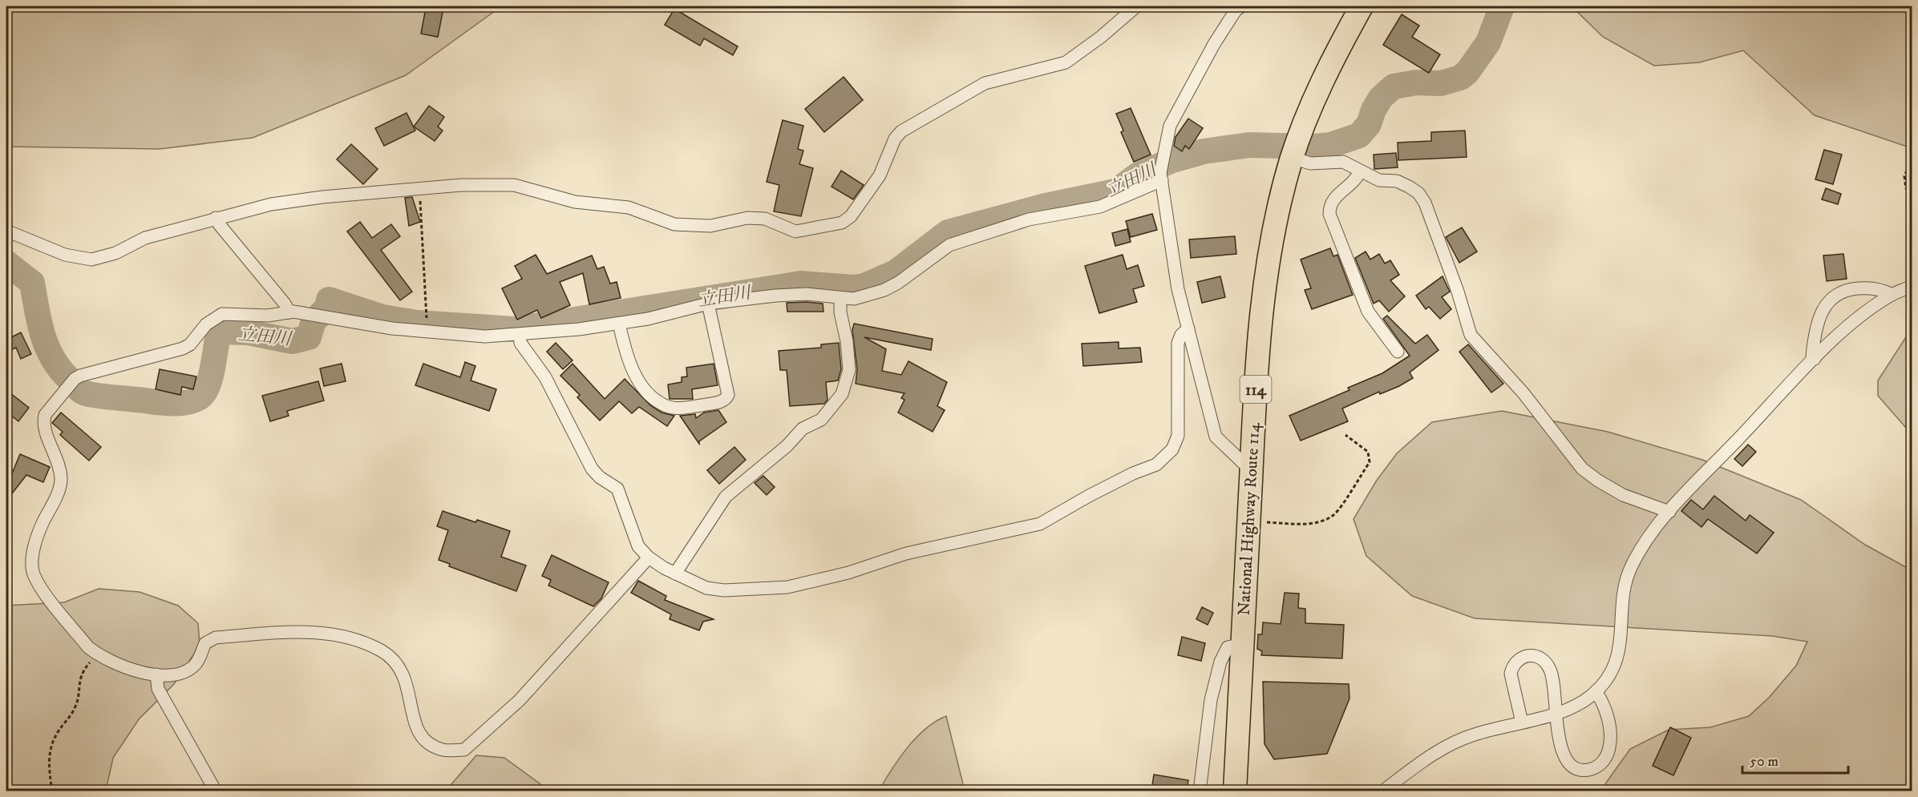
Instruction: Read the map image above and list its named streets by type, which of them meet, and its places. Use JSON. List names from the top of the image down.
{
  "streets": {
    "highway": ["114", "National Highway Route 114"]
  },
  "water": ["立田川"],
  "scale_bar": "50 m"
}
